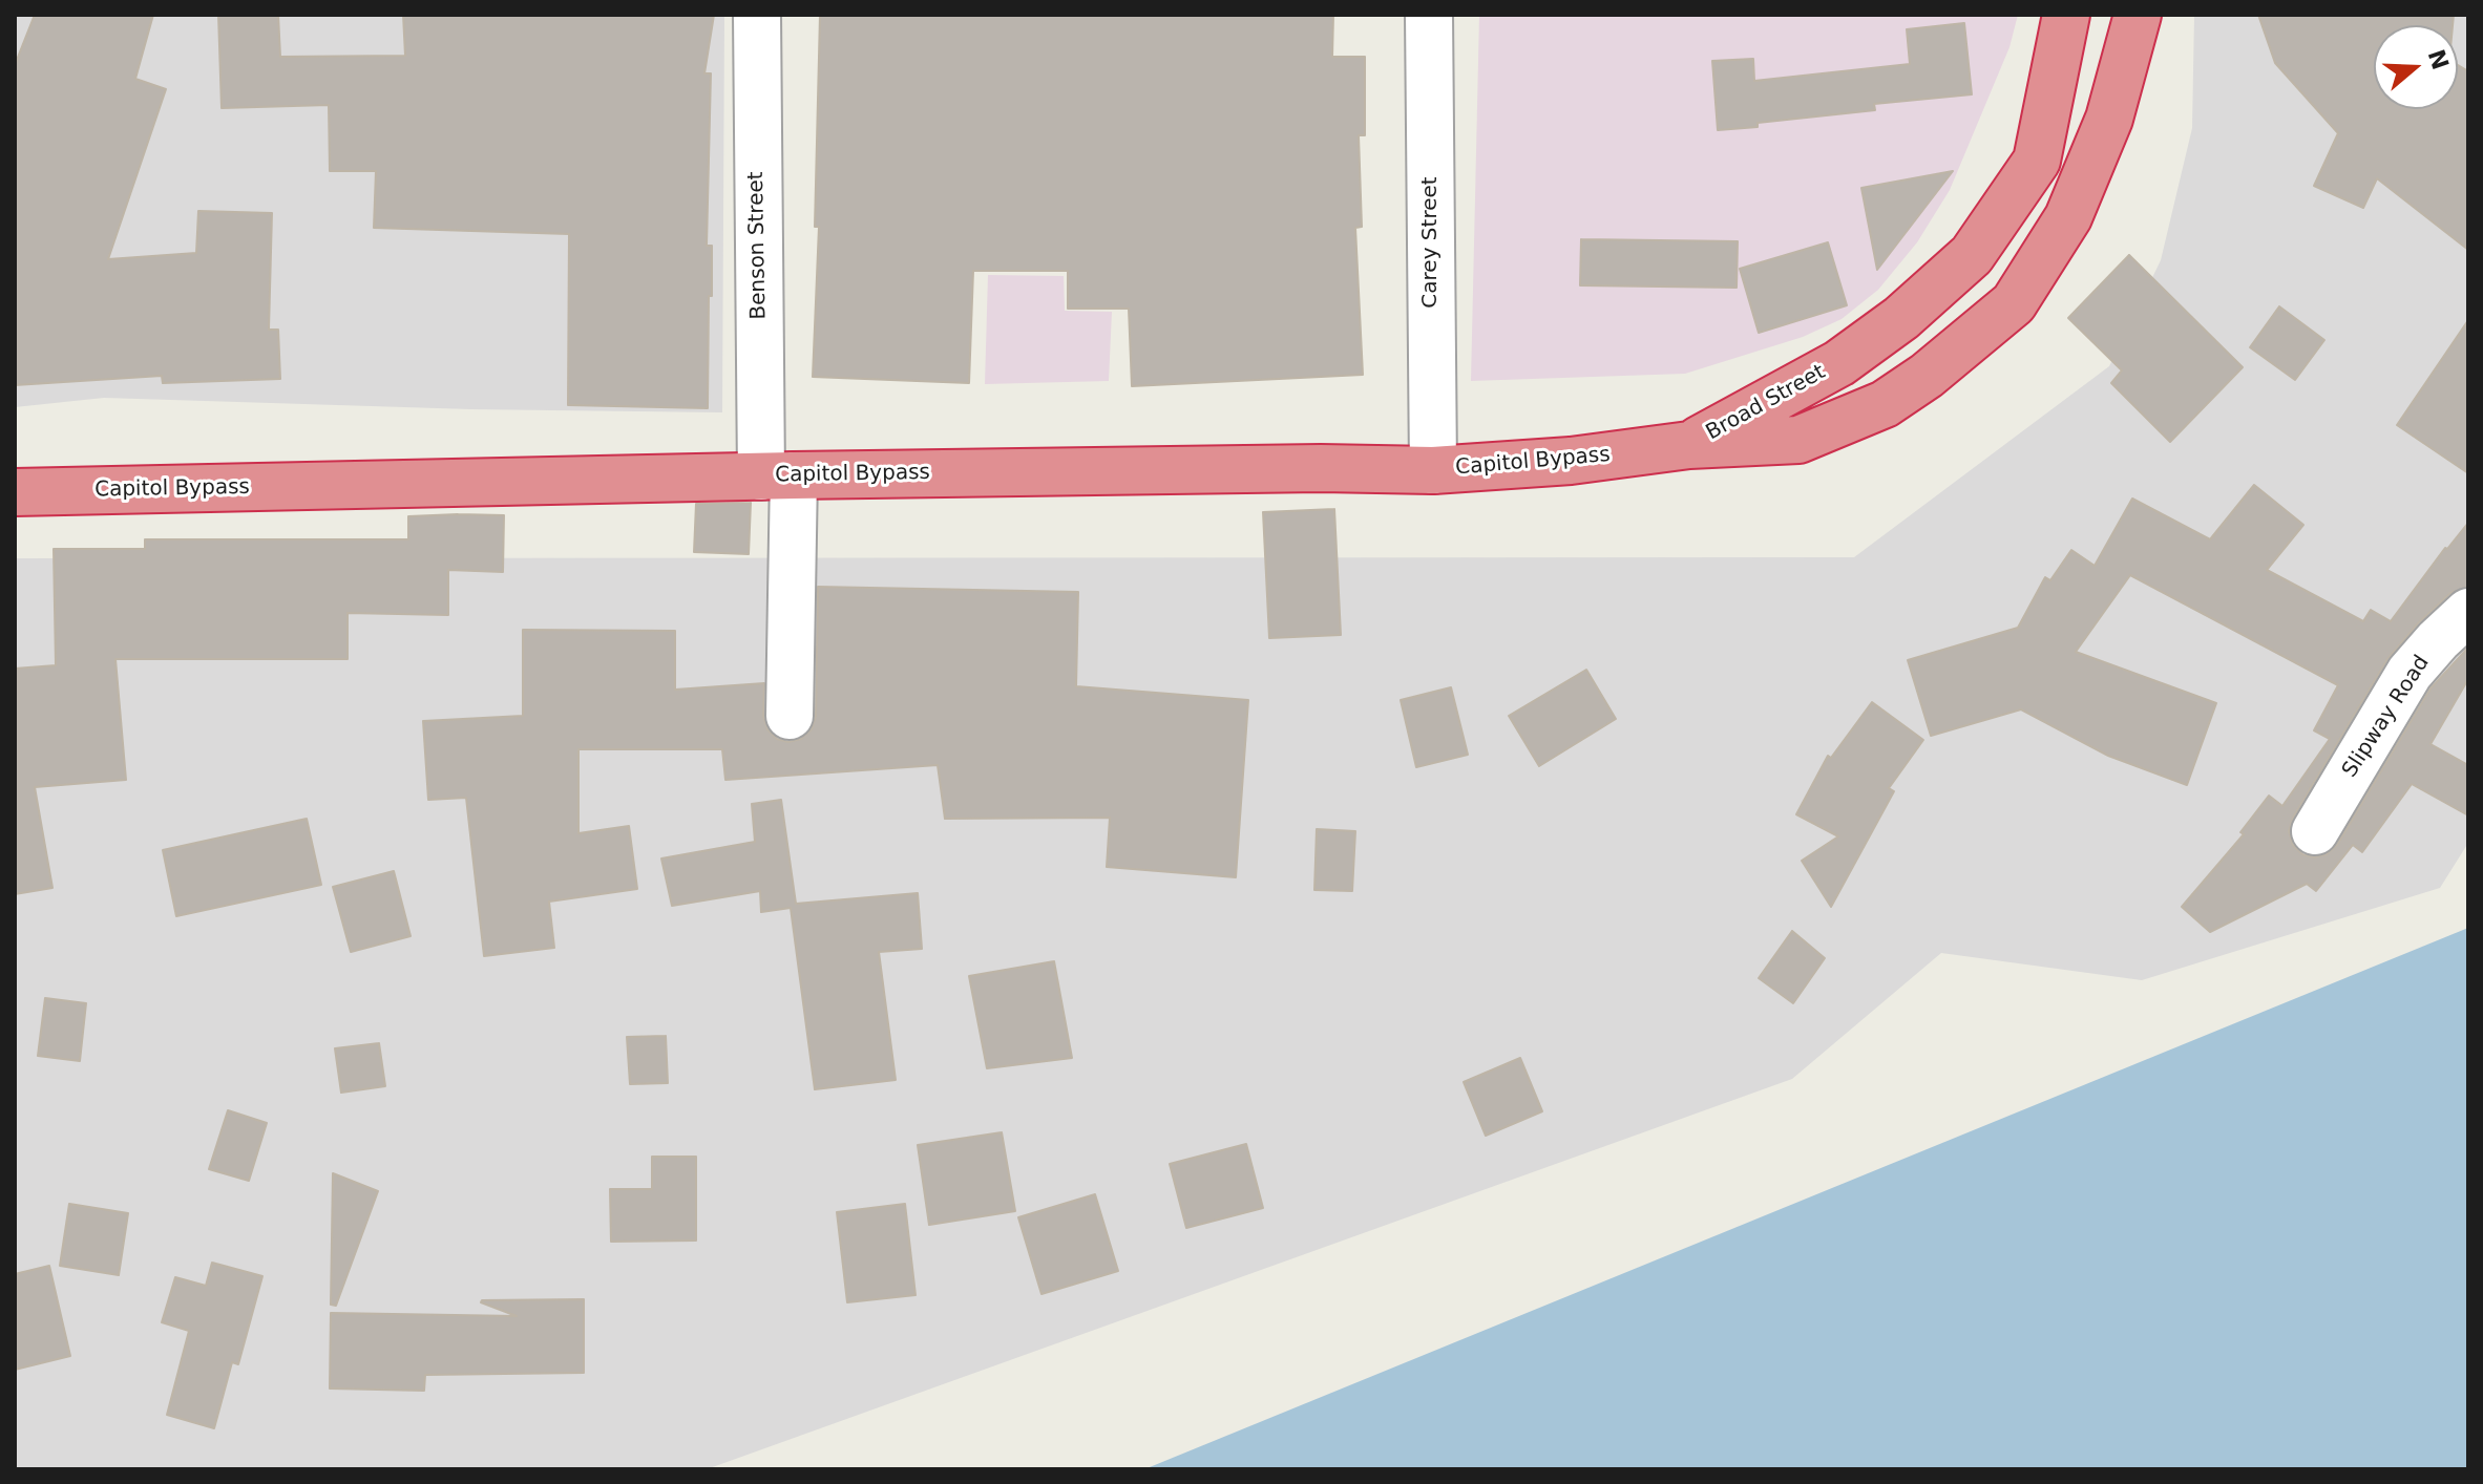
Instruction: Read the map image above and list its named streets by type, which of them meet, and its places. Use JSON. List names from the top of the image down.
{
  "streets": {
    "highway": ["Broad Street", "Capitol Bypass"],
    "street": ["Carey Street", "Benson Street", "Slipway Road"]
  },
  "crossings": [
    ["Carey Street", "Capitol Bypass"],
    ["Benson Street", "Capitol Bypass"],
    ["Broad Street", "Capitol Bypass"]
  ],
  "north": "right"
}
